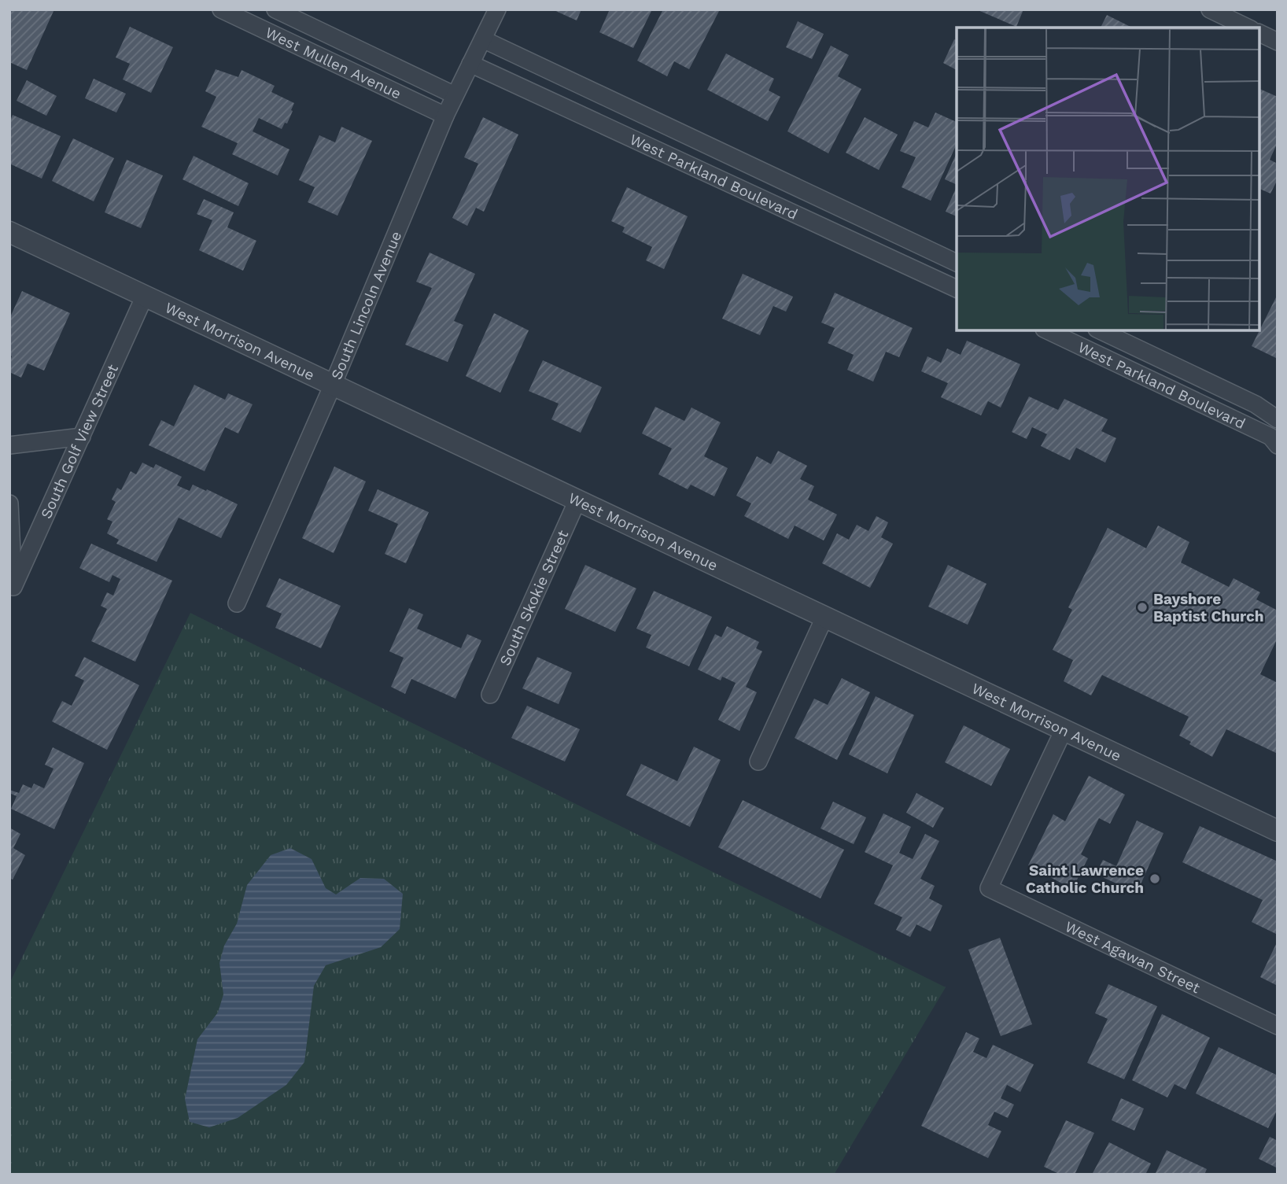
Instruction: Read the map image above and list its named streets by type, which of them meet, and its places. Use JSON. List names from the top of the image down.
{
  "streets": {
    "street": [
      "West Mullen Avenue",
      "West Parkland Boulevard",
      "South Lincoln Avenue",
      "West Morrison Avenue",
      "South Golf View Street",
      "South Skokie Street",
      "West Agawan Street"
    ]
  },
  "crossings": [
    ["West Mullen Avenue", "South Lincoln Avenue"],
    ["West Parkland Boulevard", "South Lincoln Avenue"],
    ["South Lincoln Avenue", "West Morrison Avenue"],
    ["West Morrison Avenue", "South Golf View Street"],
    ["West Morrison Avenue", "South Skokie Street"],
    ["West Morrison Avenue", "West Agawan Street"]
  ],
  "places": ["Bayshore Baptist Church", "Saint Lawrence Catholic Church"]
}
